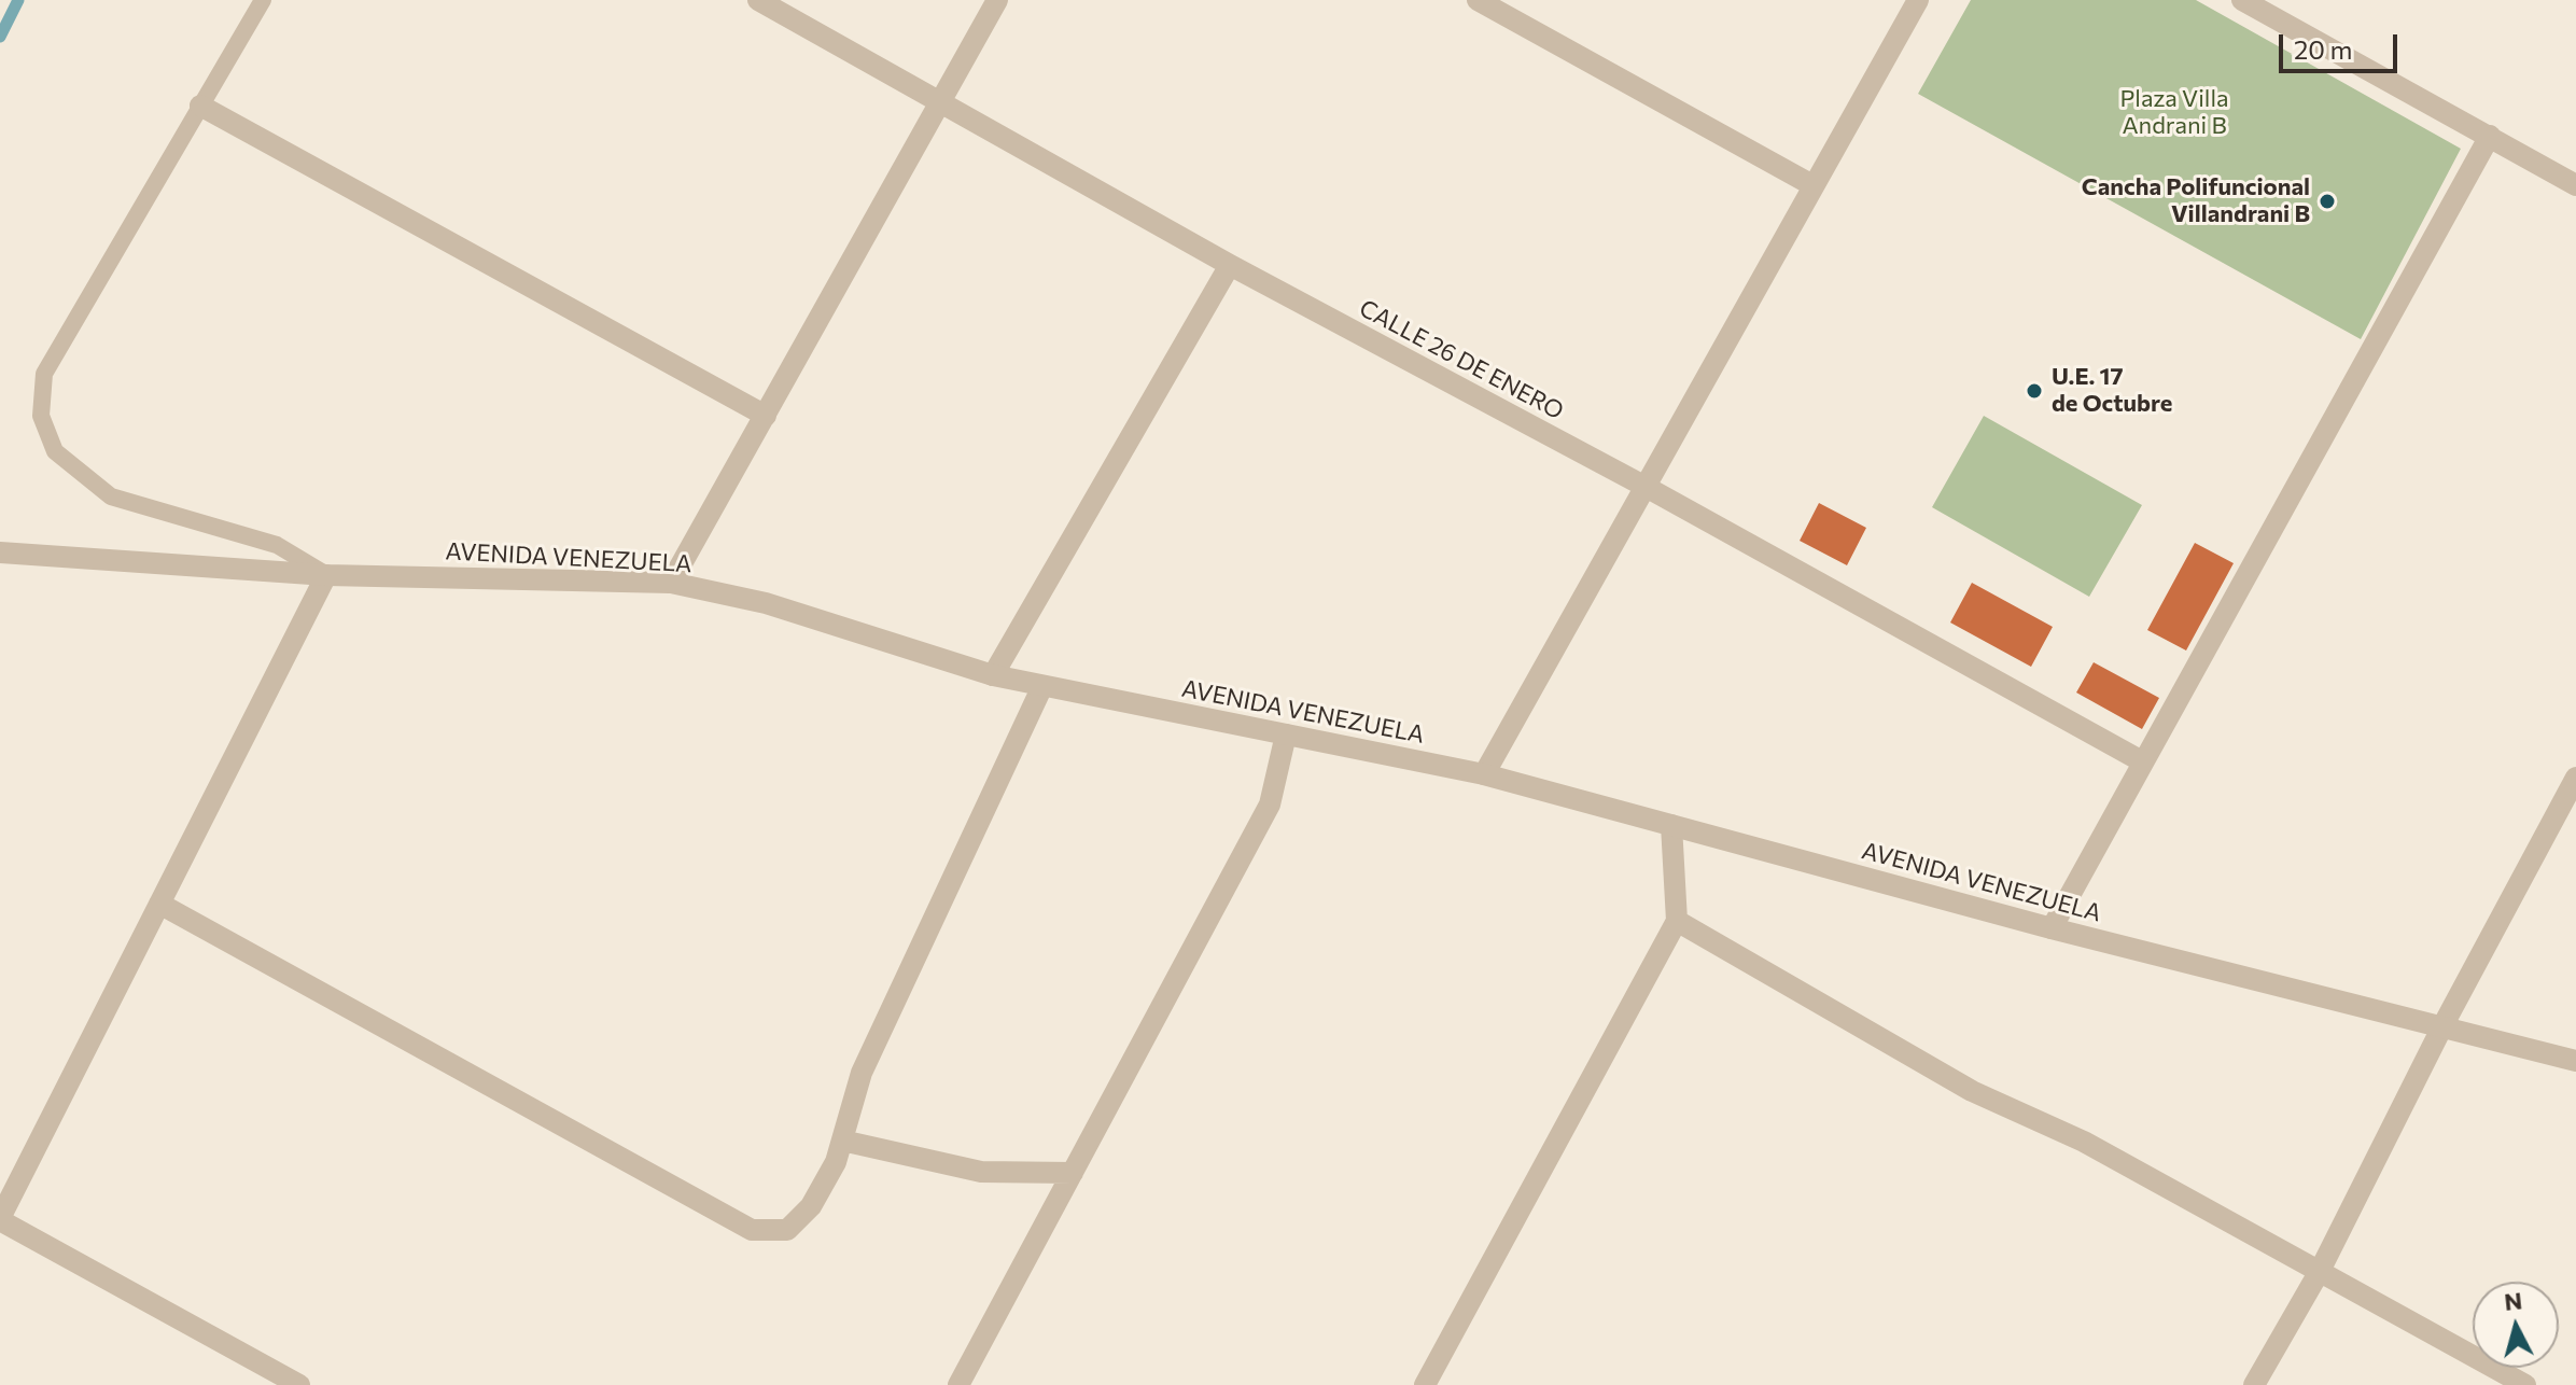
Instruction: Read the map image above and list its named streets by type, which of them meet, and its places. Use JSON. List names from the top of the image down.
{
  "streets": {
    "street": ["CALLE 26 DE ENERO", "AVENIDA VENEZUELA"]
  },
  "parks": ["Plaza Villa Andrani B"],
  "places": ["Cancha Polifuncional Villandrani B", "U.E. 17 de Octubre"],
  "scale_bar": "20 m",
  "north": "top"
}
